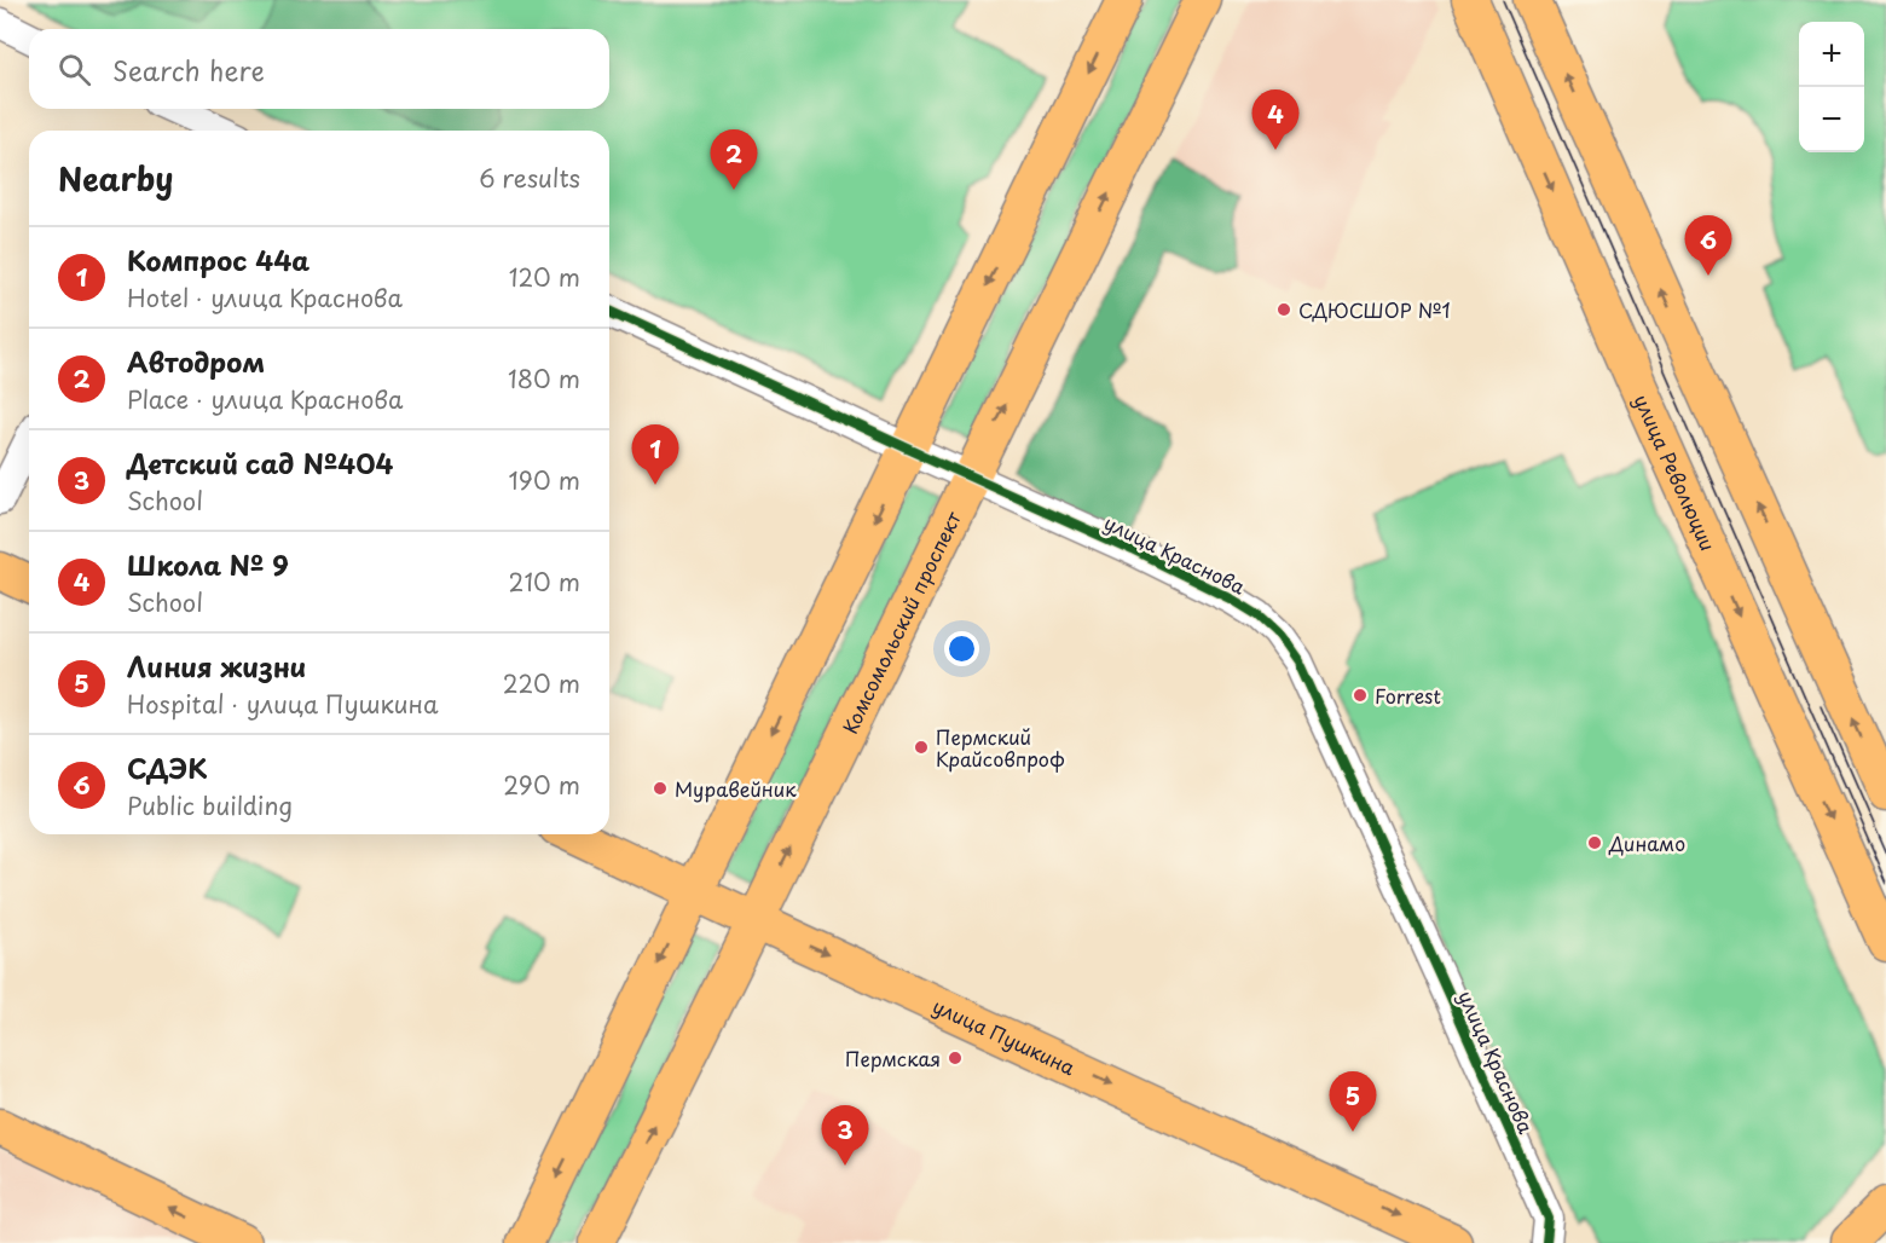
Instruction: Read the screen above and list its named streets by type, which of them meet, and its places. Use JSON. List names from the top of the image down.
{
  "streets": {
    "main road": ["улица Революции", "Комсомольский проспект", "улица Пушкина"],
    "street": ["улица Краснова"]
  },
  "crossings": [
    ["улица Краснова", "Комсомольский проспект"],
    ["Комсомольский проспект", "улица Пушкина"]
  ],
  "one_way": ["улица Пушкина"],
  "places": [
    "СДЮСШОР №1",
    "Forrest",
    "Пермский Крайсовпроф",
    "Муравейник",
    "Динамо",
    "Пермская"
  ],
  "page": {
    "map_buttons": ["+", "−"],
    "search": "Search here",
    "pins": [
      "4",
      "2",
      "6",
      "1",
      "5",
      "3"
    ],
    "heading": ["Nearby", "6 results"],
    "list": [
      {
        "mark": "1",
        "name": "Компрос 44а",
        "note": "Hotel · улица Краснова",
        "value": "120 m"
      },
      {
        "mark": "2",
        "name": "Автодром",
        "note": "Place · улица Краснова",
        "value": "180 m"
      },
      {
        "mark": "3",
        "name": "Детский сад №404",
        "note": "School",
        "value": "190 m"
      },
      {
        "mark": "4",
        "name": "Школа № 9",
        "note": "School",
        "value": "210 m"
      },
      {
        "mark": "5",
        "name": "Линия жизни",
        "note": "Hospital · улица Пушкина",
        "value": "220 m"
      },
      {
        "mark": "6",
        "name": "СДЭК",
        "note": "Public building",
        "value": "290 m"
      }
    ]
  }
}
